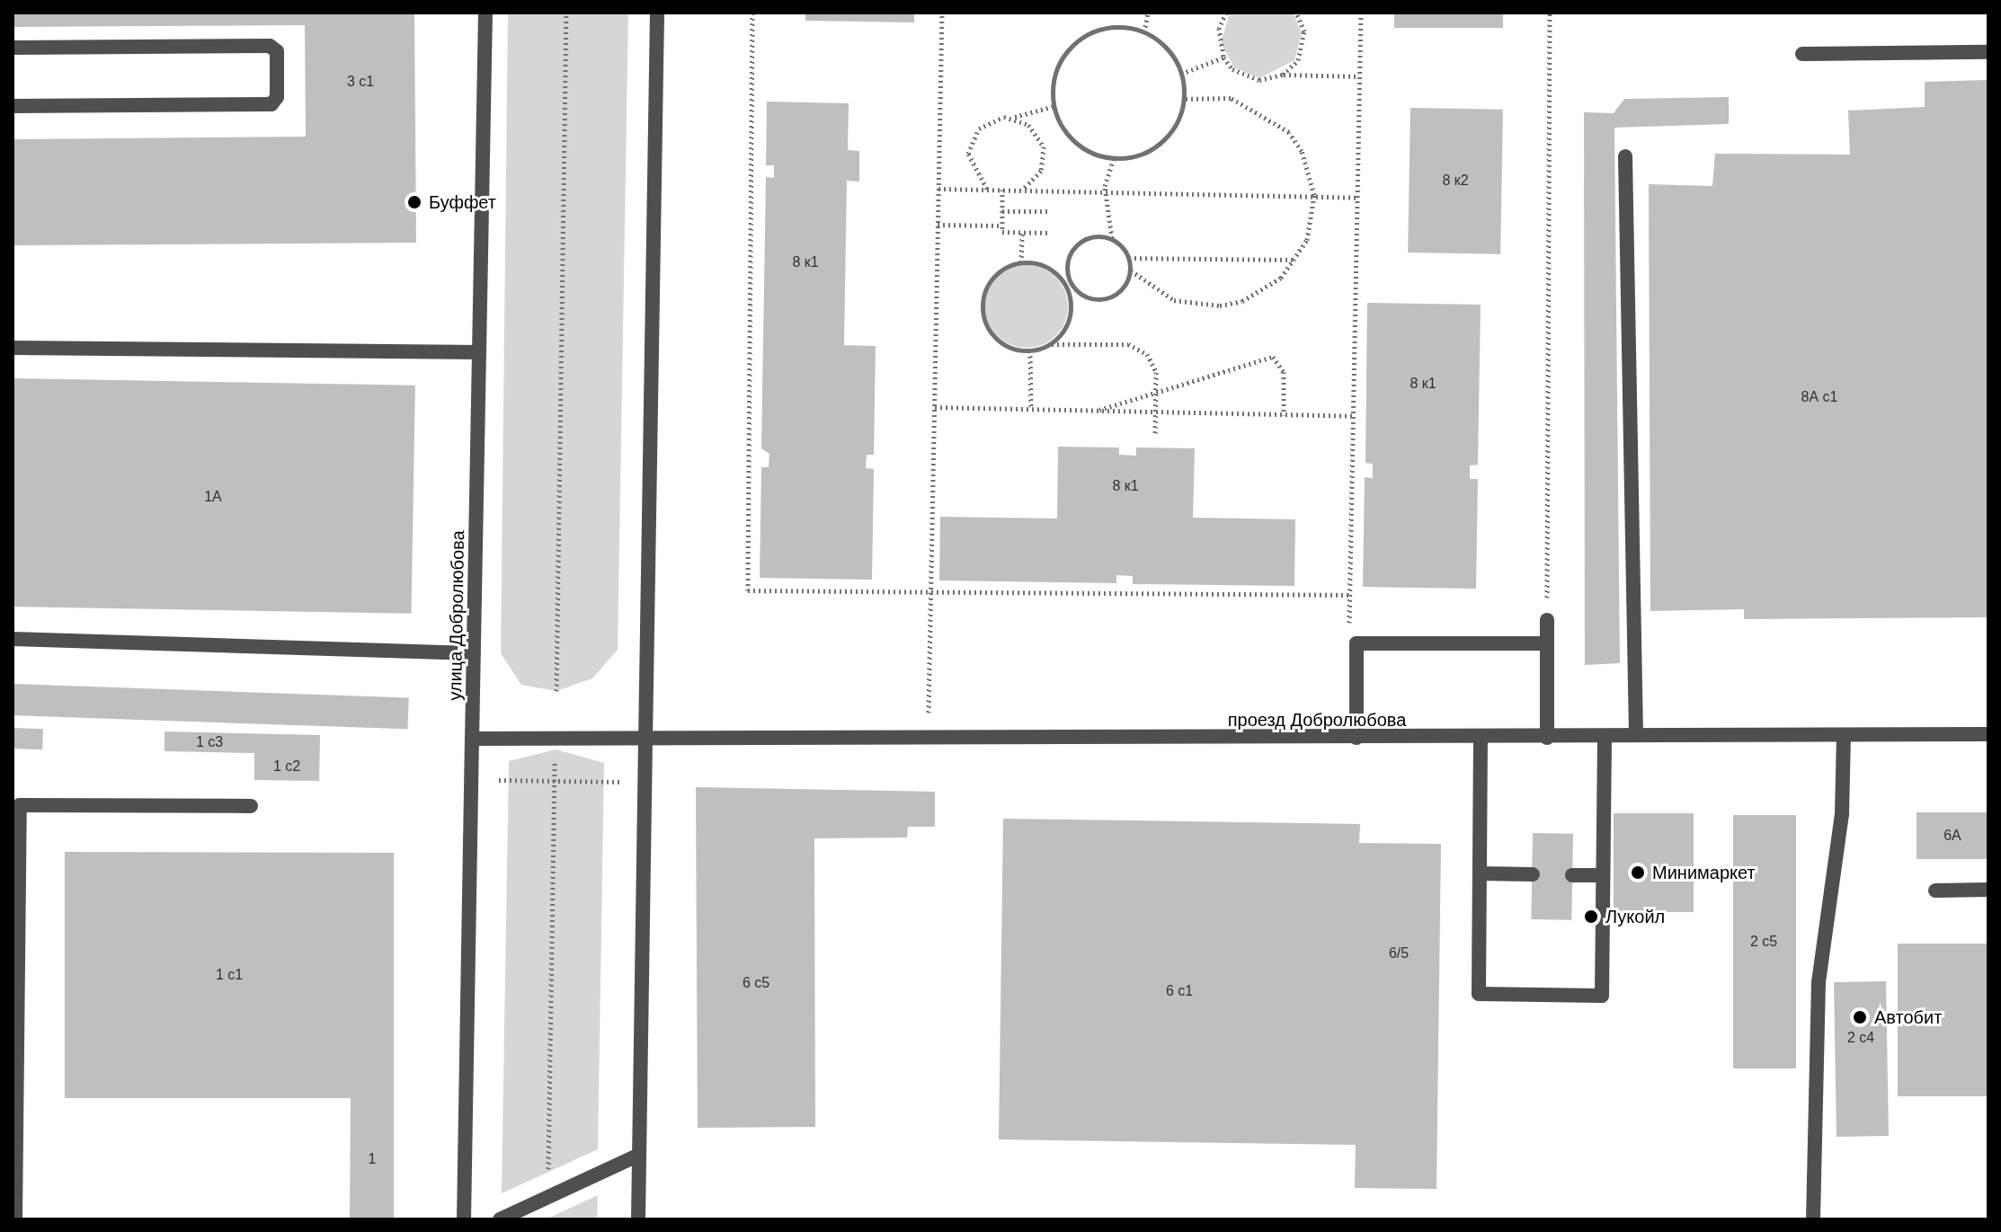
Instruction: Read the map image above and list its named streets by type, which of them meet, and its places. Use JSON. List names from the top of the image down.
{
  "streets": {
    "street": ["улица Добролюбова", "проезд Добролюбова"]
  },
  "crossings": [
    ["улица Добролюбова", "проезд Добролюбова"]
  ],
  "places": [
    "Буффет",
    "Минимаркет",
    "Лукойл",
    "Автобит"
  ],
  "house_numbers": [
    "3 с1",
    "8 к2",
    "8 к1",
    "8 к1",
    "8А с1",
    "8 к1",
    "1А",
    "1 с3",
    "1 с2",
    "6А",
    "2 с5",
    "6/5",
    "1 с1",
    "6 с5",
    "6 с1",
    "2 с4",
    "1"
  ]
}
